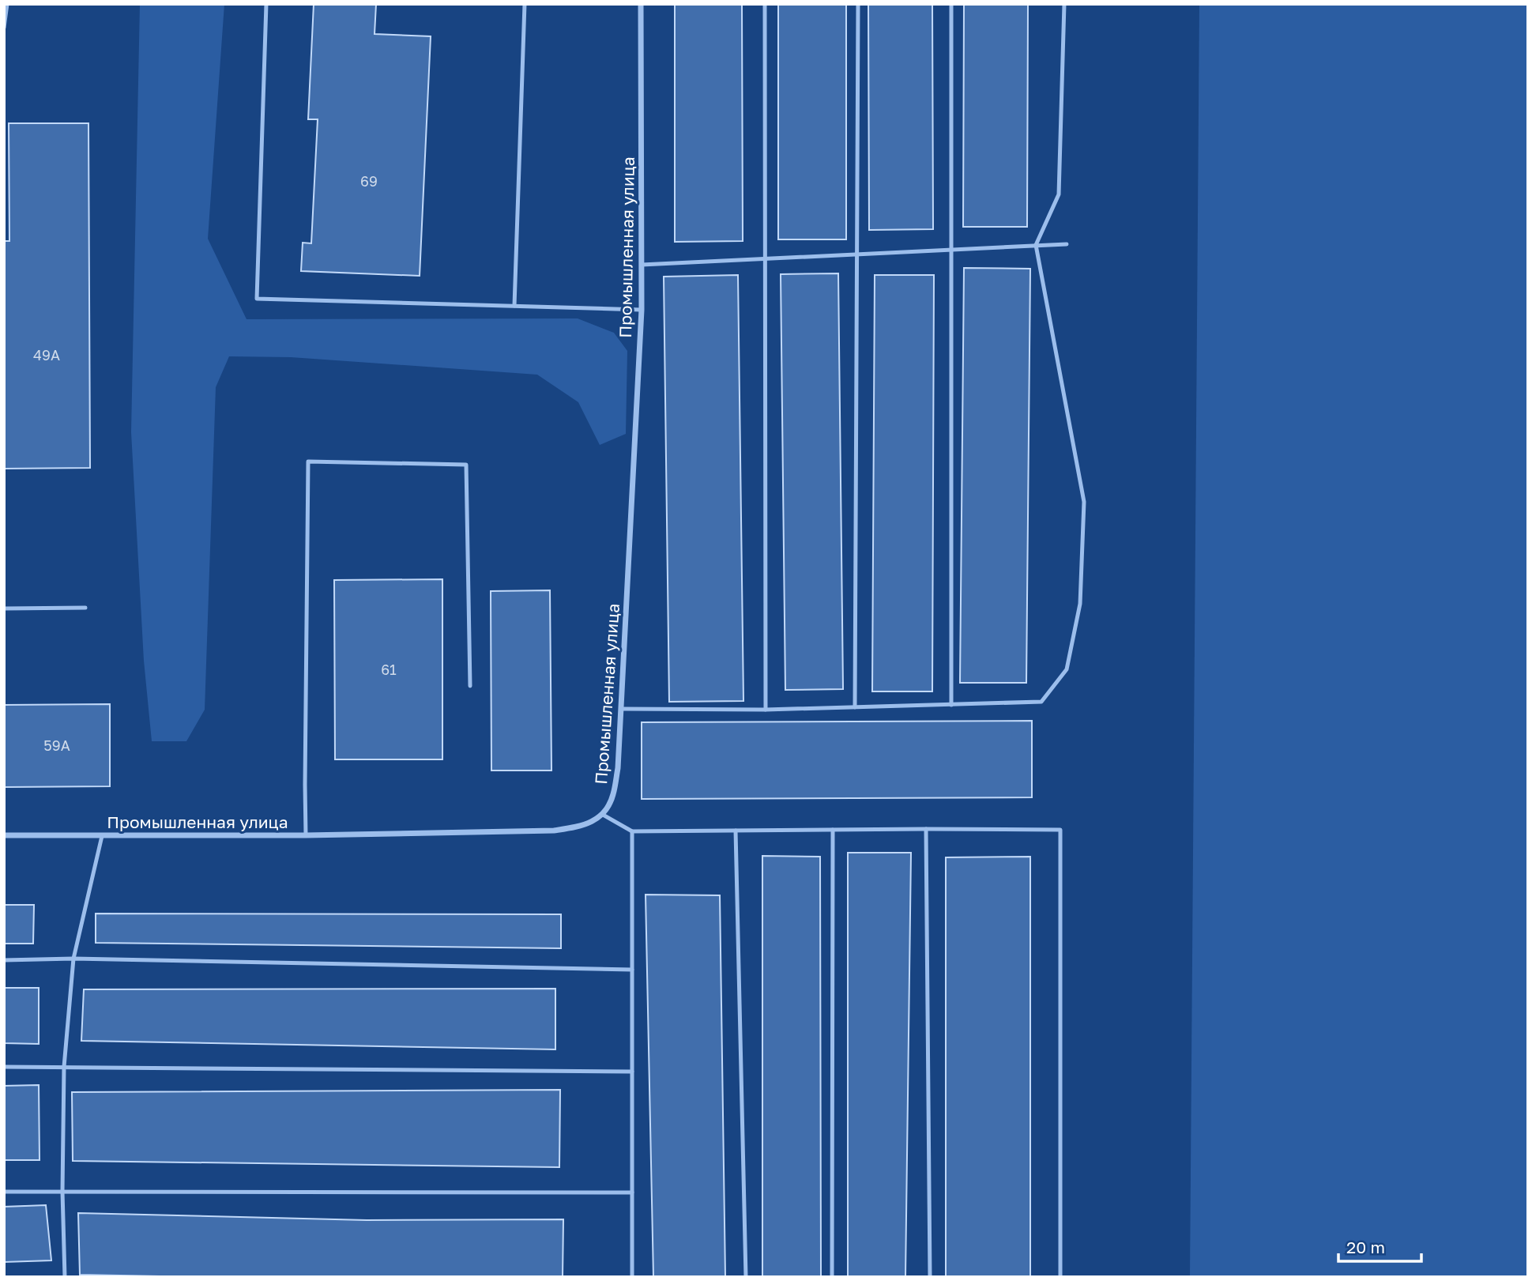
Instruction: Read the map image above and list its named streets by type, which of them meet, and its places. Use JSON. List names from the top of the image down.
{
  "streets": {
    "street": ["Промышленная улица"]
  },
  "house_numbers": [
    "69",
    "49А",
    "61",
    "59А"
  ],
  "scale_bar": "20 m"
}
